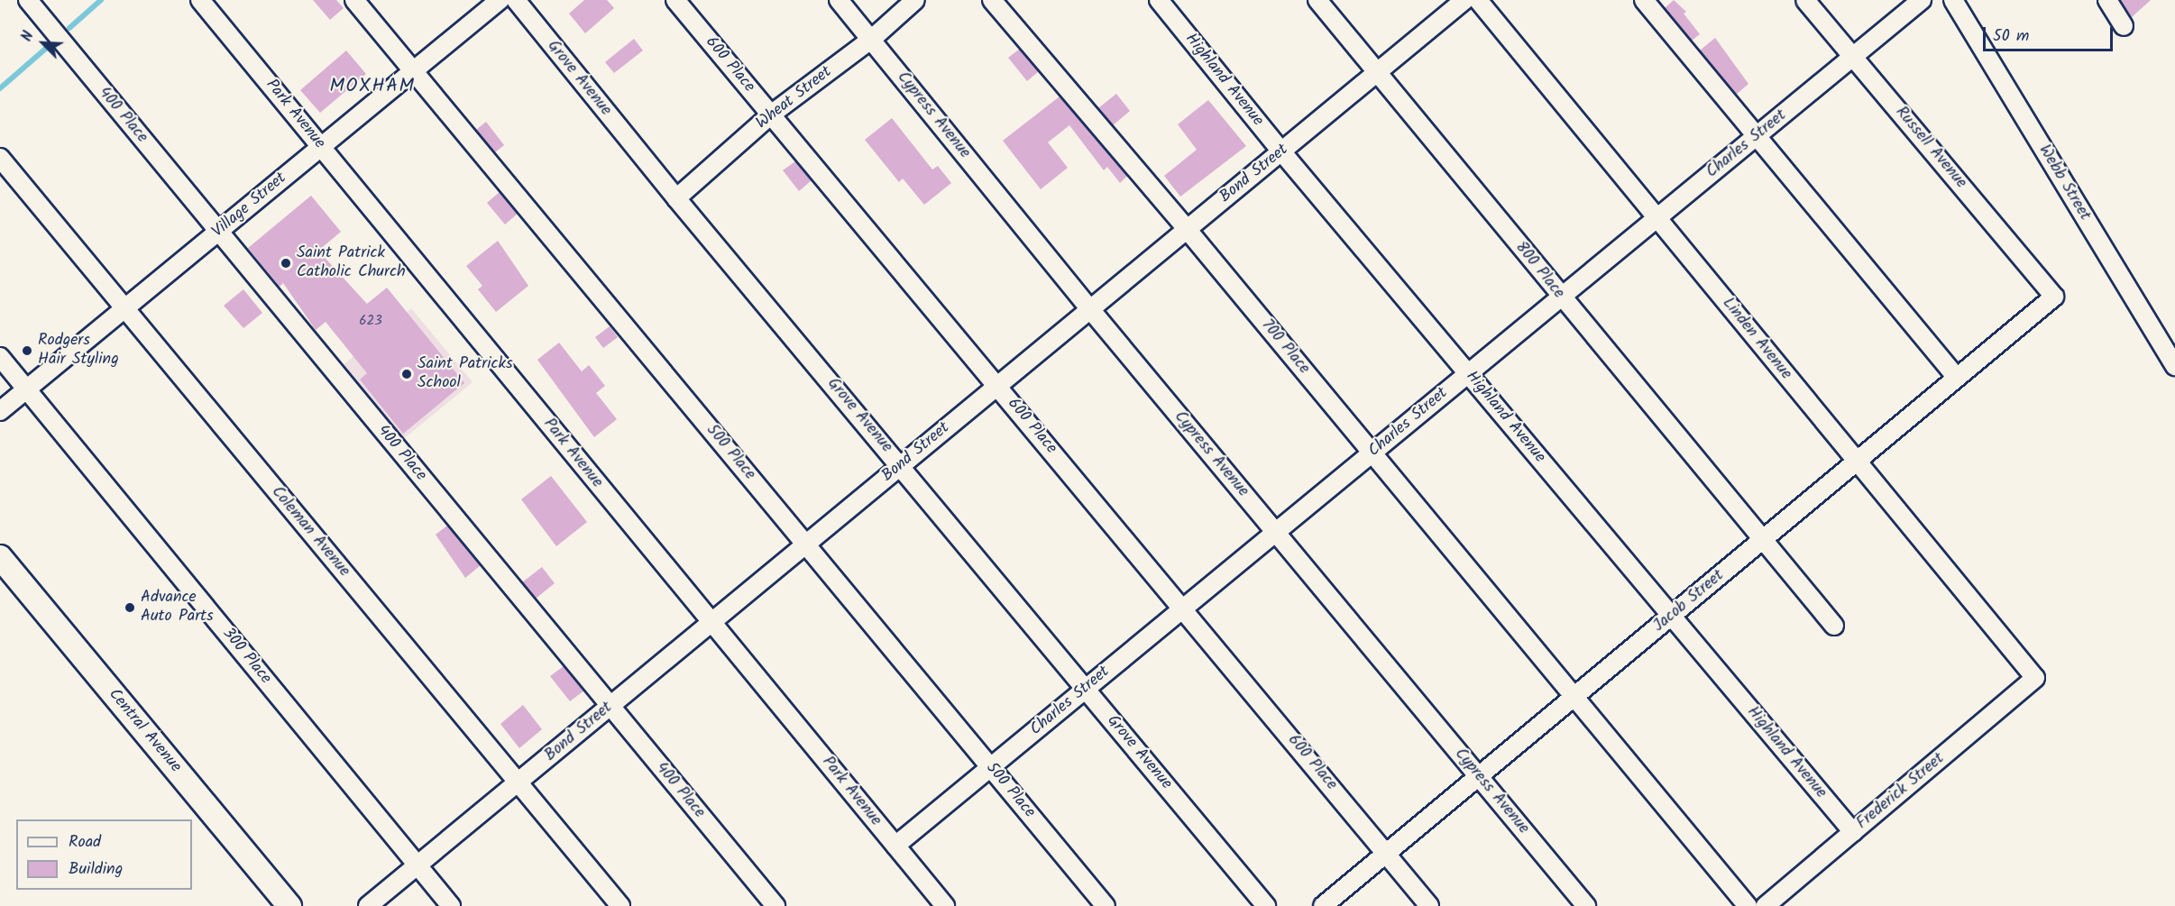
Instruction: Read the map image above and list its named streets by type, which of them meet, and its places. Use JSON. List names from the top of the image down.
{
  "streets": {
    "main road": ["Central Avenue"],
    "street": [
      "600 Place",
      "Grove Avenue",
      "Highland Avenue",
      "Wheat Street",
      "Park Avenue",
      "400 Place",
      "Cypress Avenue",
      "Charles Street",
      "Russell Avenue",
      "Bond Street",
      "Webb Street",
      "Village Street",
      "800 Place",
      "Linden Avenue",
      "700 Place",
      "500 Place",
      "Coleman Avenue",
      "Jacob Street",
      "300 Place",
      "Frederick Street"
    ]
  },
  "crossings": [
    ["600 Place", "Wheat Street"],
    ["600 Place", "Charles Street"],
    ["600 Place", "Bond Street"],
    ["600 Place", "Jacob Street"],
    ["Grove Avenue", "Wheat Street"],
    ["Grove Avenue", "Charles Street"],
    ["Grove Avenue", "Bond Street"],
    ["Highland Avenue", "Charles Street"],
    ["Highland Avenue", "Bond Street"],
    ["Highland Avenue", "Jacob Street"],
    ["Highland Avenue", "Frederick Street"],
    ["Wheat Street", "Cypress Avenue"],
    ["Park Avenue", "Charles Street"],
    ["Park Avenue", "Bond Street"],
    ["Park Avenue", "Village Street"],
    ["400 Place", "Bond Street"],
    ["400 Place", "Village Street"],
    ["Cypress Avenue", "Charles Street"],
    ["Cypress Avenue", "Bond Street"],
    ["Cypress Avenue", "Jacob Street"],
    ["Charles Street", "Russell Avenue"],
    ["Charles Street", "800 Place"],
    ["Charles Street", "Linden Avenue"],
    ["Charles Street", "700 Place"],
    ["Charles Street", "500 Place"],
    ["Russell Avenue", "Jacob Street"],
    ["Bond Street", "800 Place"],
    ["Bond Street", "700 Place"],
    ["Bond Street", "500 Place"],
    ["Bond Street", "Coleman Avenue"],
    ["Bond Street", "300 Place"],
    ["Village Street", "500 Place"],
    ["Village Street", "Coleman Avenue"],
    ["Village Street", "300 Place"],
    ["800 Place", "Jacob Street"],
    ["Linden Avenue", "Jacob Street"],
    ["Linden Avenue", "Frederick Street"],
    ["700 Place", "Jacob Street"]
  ],
  "districts": ["MOXHAM"],
  "places": [
    "Saint Patrick Catholic Church",
    "Rodgers Hair Styling",
    "Saint Patricks School",
    "Advance Auto Parts"
  ],
  "house_numbers": ["623"],
  "legend": ["Road", "Building"],
  "scale_bar": "50 m",
  "north": "top left"
}
